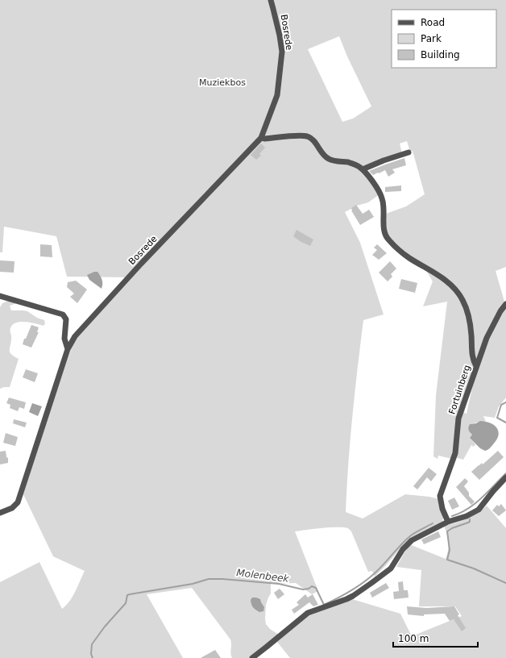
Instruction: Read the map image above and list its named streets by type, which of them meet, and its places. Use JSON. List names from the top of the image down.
{
  "streets": {
    "street": ["Bosrede", "Fortuinberg"]
  },
  "water": ["Molenbeek"],
  "parks": ["Muziekbos"],
  "legend": ["Road", "Park", "Building"],
  "scale_bar": "100 m"
}
